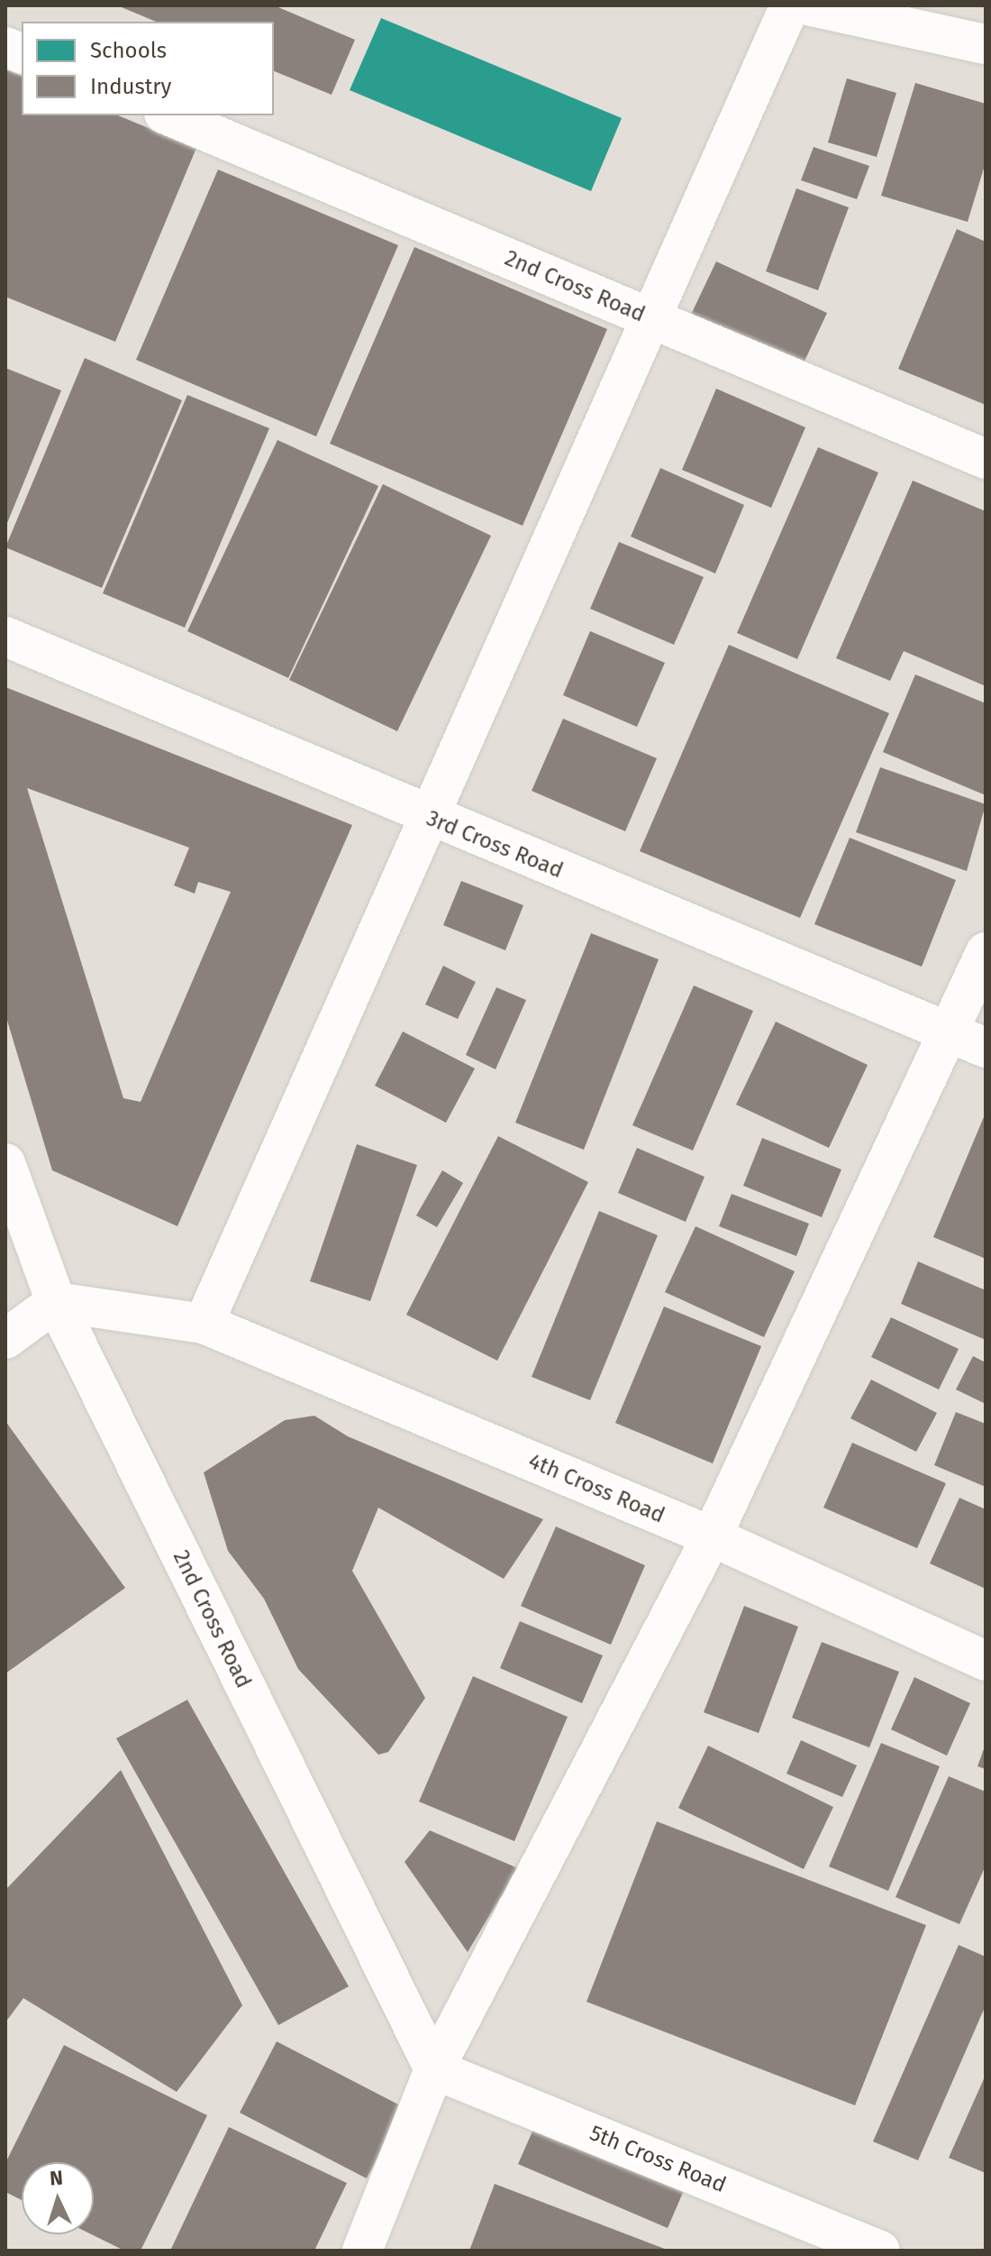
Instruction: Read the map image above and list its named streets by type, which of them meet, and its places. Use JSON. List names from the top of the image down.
{
  "streets": {
    "street": [
      "2nd Cross Road",
      "3rd Cross Road",
      "4th Cross Road",
      "5th Cross Road"
    ]
  },
  "crossings": [
    ["2nd Cross Road", "4th Cross Road"],
    ["2nd Cross Road", "5th Cross Road"]
  ],
  "legend": ["Schools", "Industry"],
  "north": "top"
}
